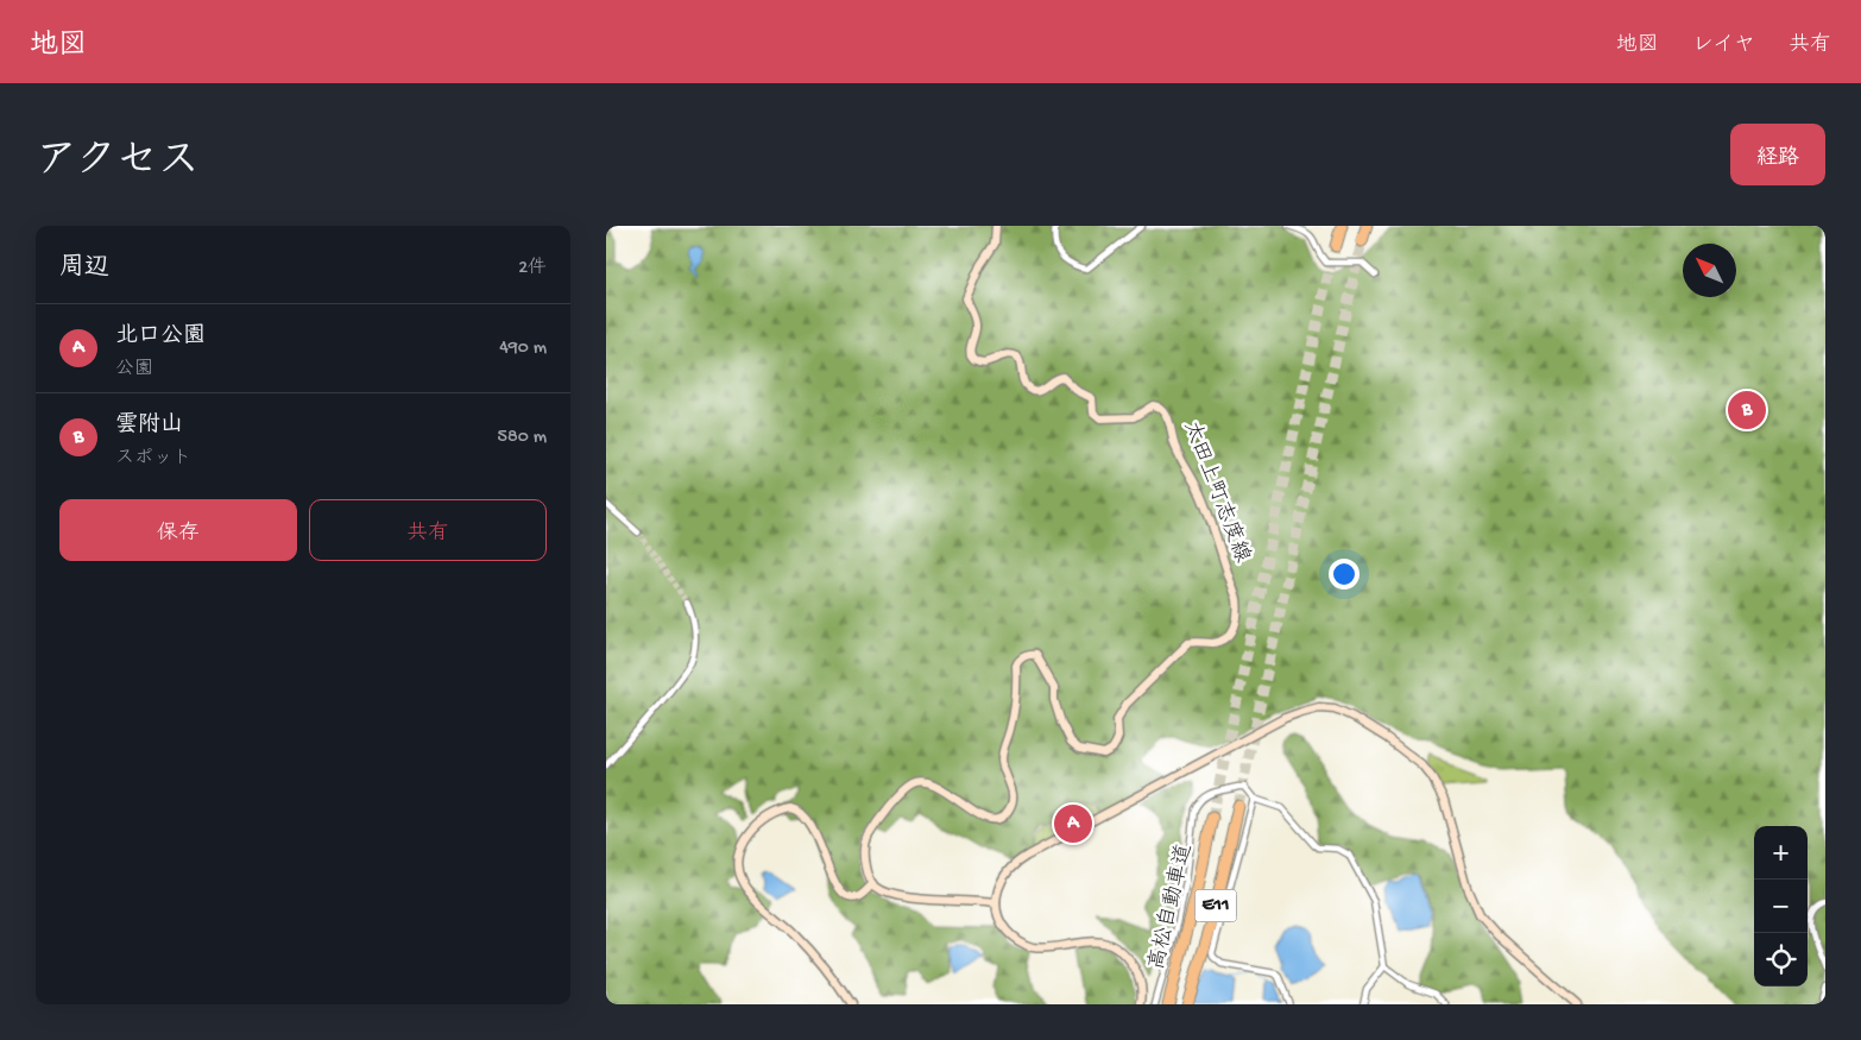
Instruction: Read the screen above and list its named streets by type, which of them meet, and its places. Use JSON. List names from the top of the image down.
{
  "streets": {
    "highway": ["E11", "高松自動車道"],
    "main road": ["太田上町志度線"]
  },
  "north": "top left",
  "page": {
    "header": "地図",
    "nav": ["地図", "レイヤ", "共有"],
    "title": "アクセス",
    "buttons": [
      "経路",
      ["保存", "共有"]
    ],
    "heading": ["周辺", "2件"],
    "list": [
      {
        "mark": "A",
        "name": "北口公園",
        "note": "公園",
        "value": "490 m"
      },
      {
        "mark": "B",
        "name": "雲附山",
        "note": "スポット",
        "value": "580 m"
      }
    ],
    "pins": ["B", "A"],
    "map_buttons": ["+", "−"]
  }
}
